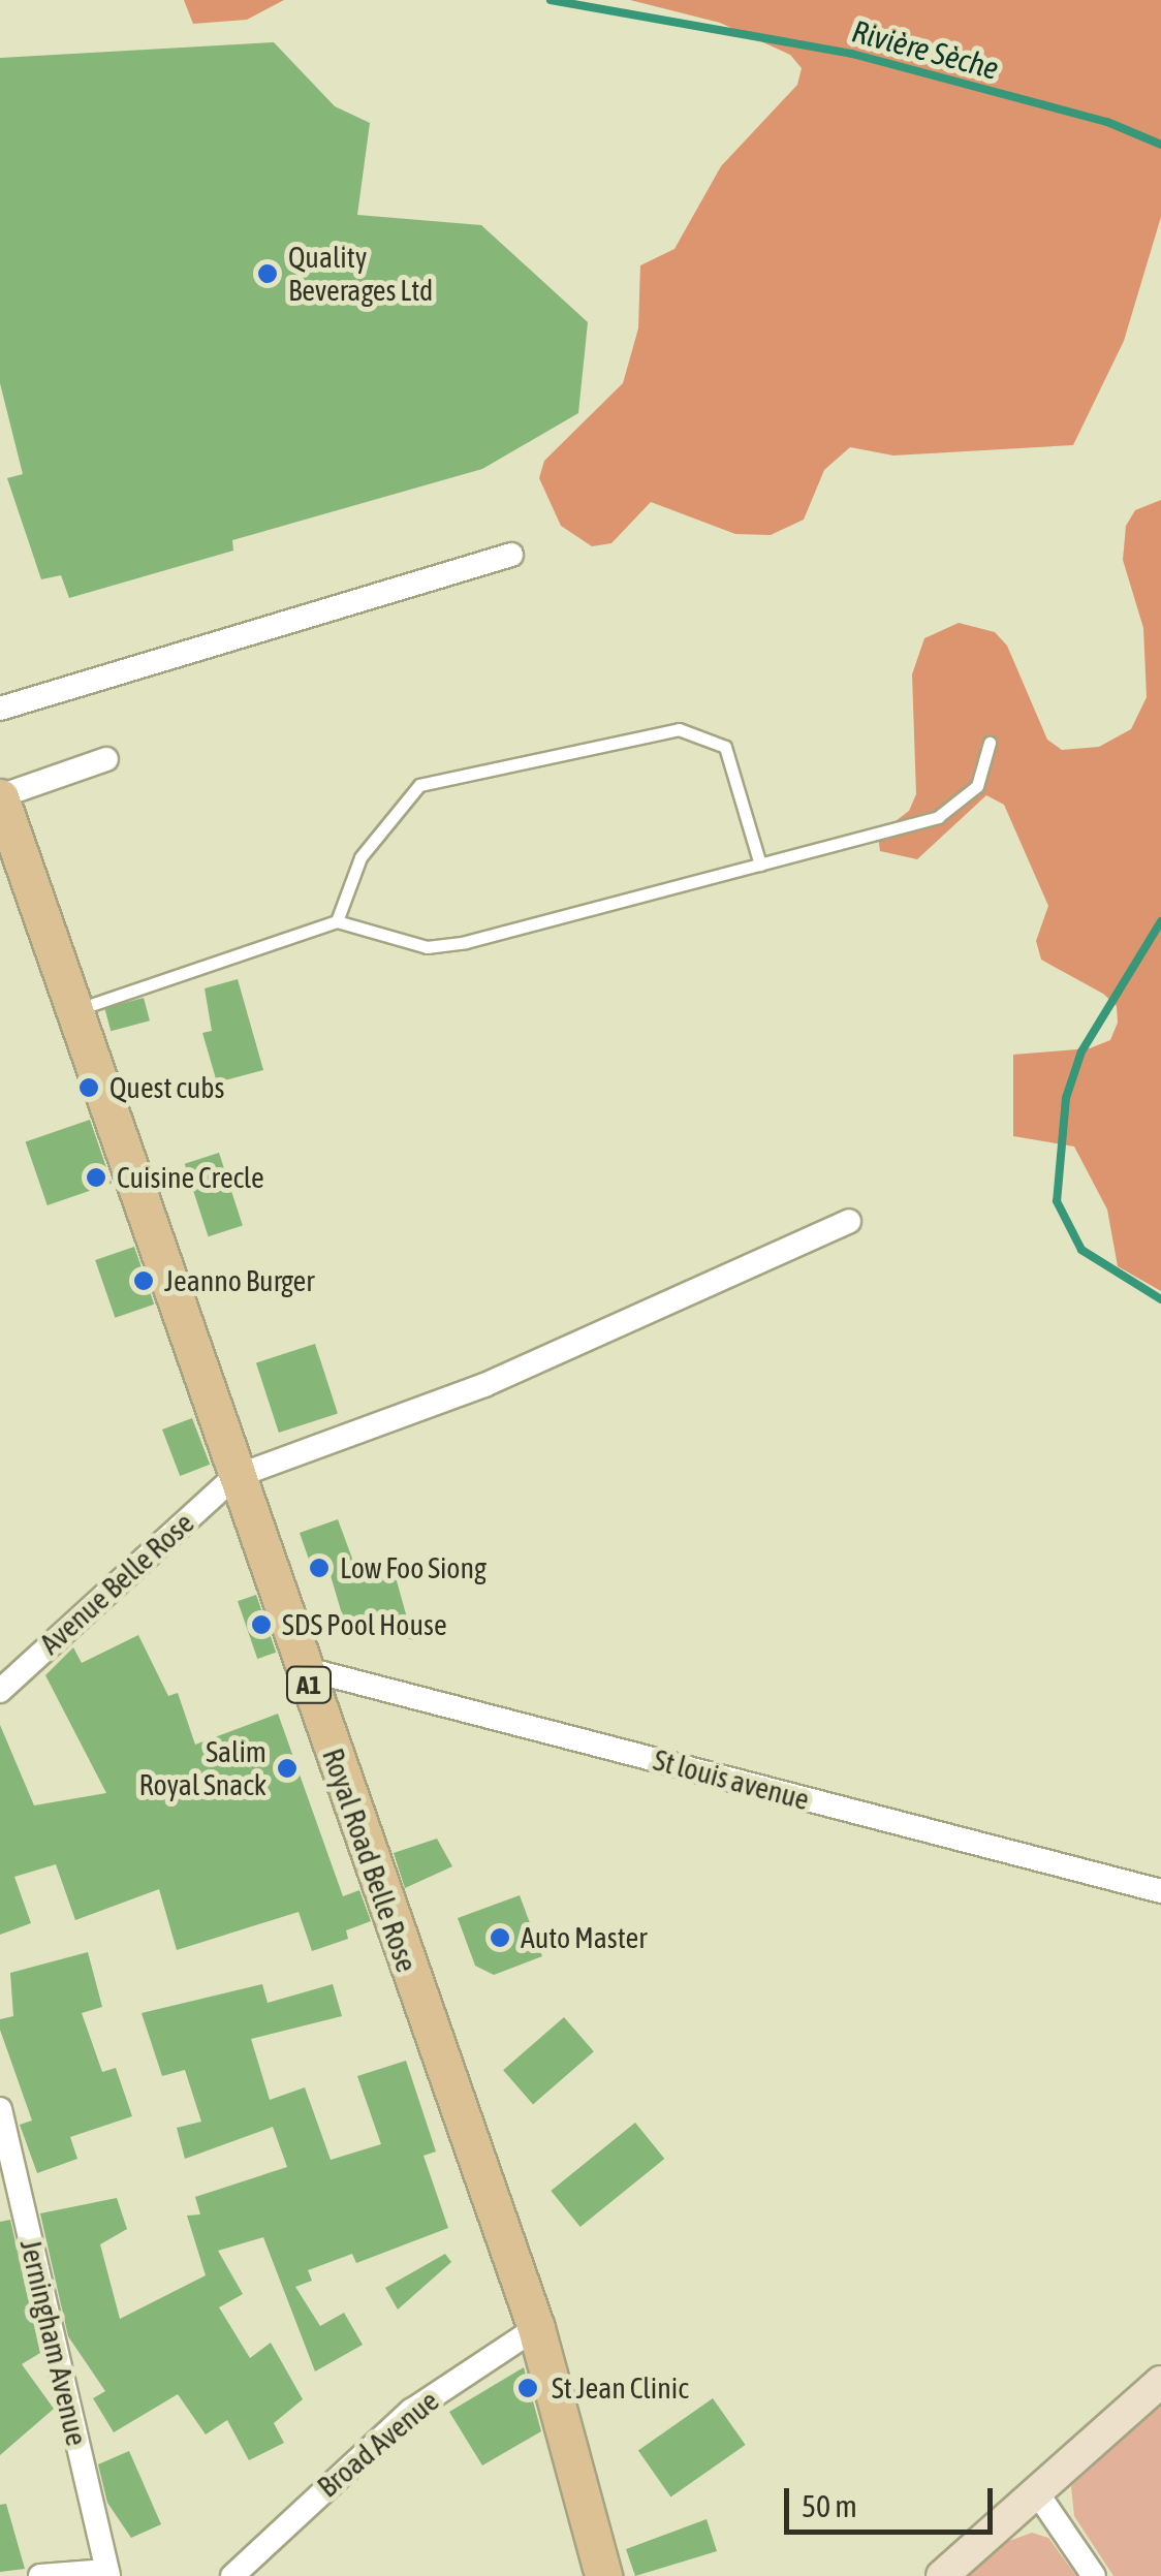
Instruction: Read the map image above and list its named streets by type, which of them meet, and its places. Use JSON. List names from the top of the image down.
{
  "streets": {
    "main road": ["A1", "Royal Road Belle Rose"],
    "street": [
      "Avenue Belle Rose",
      "St louis avenue",
      "Jerningham Avenue",
      "Broad Avenue"
    ]
  },
  "crossings": [
    ["Avenue Belle Rose", "Royal Road Belle Rose"],
    ["St louis avenue", "Royal Road Belle Rose"],
    ["Royal Road Belle Rose", "Broad Avenue"]
  ],
  "water": ["Rivière Sèche"],
  "places": [
    "Quality Beverages Ltd",
    "Quest cubs",
    "Cuisine Crecle",
    "Jeanno Burger",
    "Low Foo Siong",
    "SDS Pool House",
    "Salim Royal Snack",
    "Auto Master",
    "St Jean Clinic"
  ],
  "scale_bar": "50 m"
}
